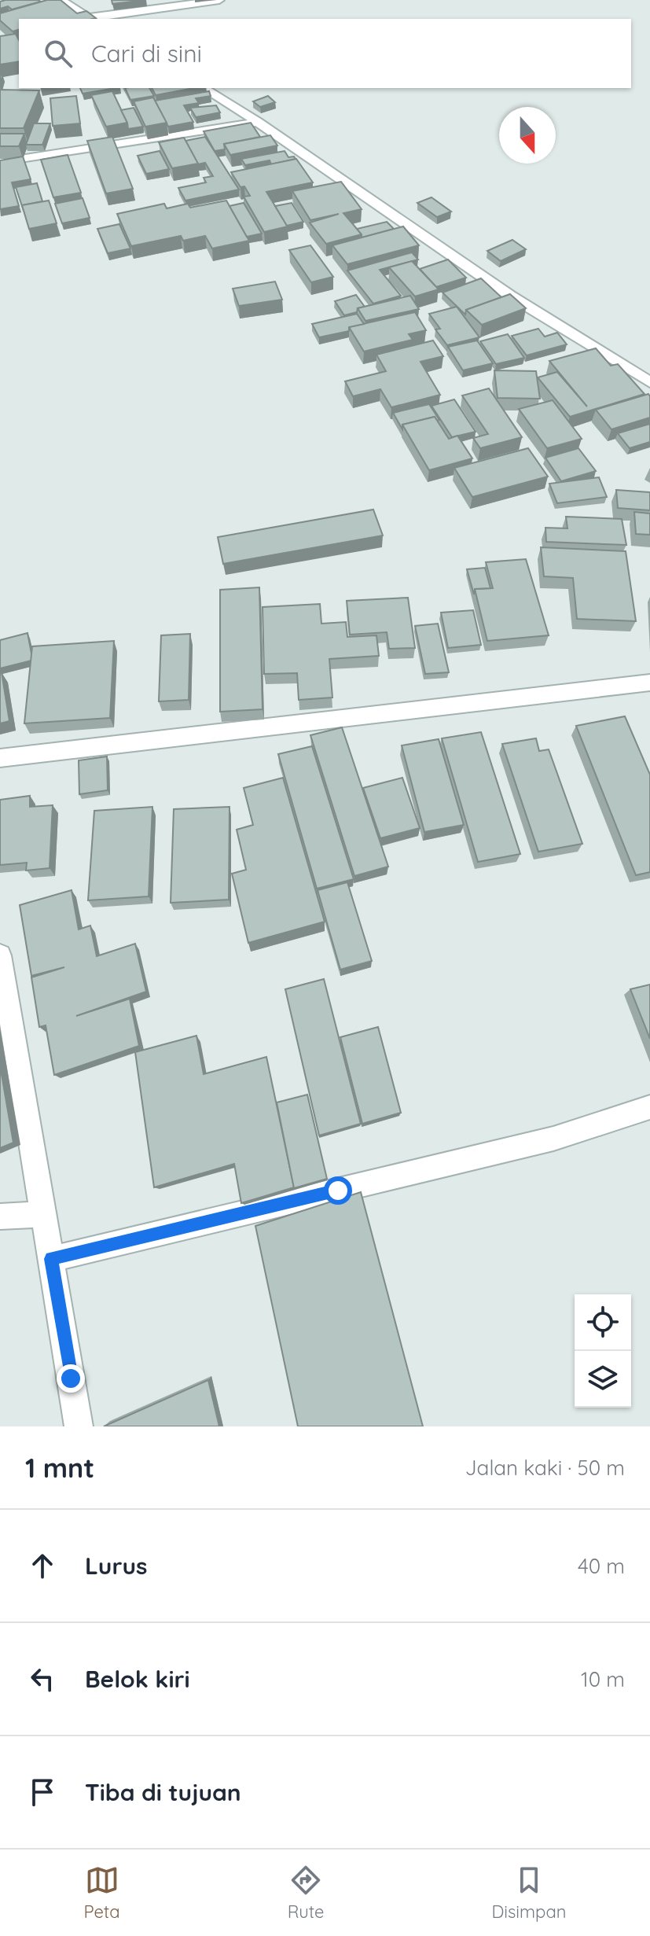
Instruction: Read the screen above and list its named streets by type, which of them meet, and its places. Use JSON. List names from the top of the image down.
{
  "north": "bottom",
  "page": {
    "search": "Cari di sini",
    "heading": ["1 mnt", "Jalan kaki · 50 m"],
    "list": [
      ["Lurus", "40 m"],
      ["Belok kiri", "10 m"],
      "Tiba di tujuan"
    ],
    "nav": ["Peta", "Rute", "Disimpan"]
  }
}
